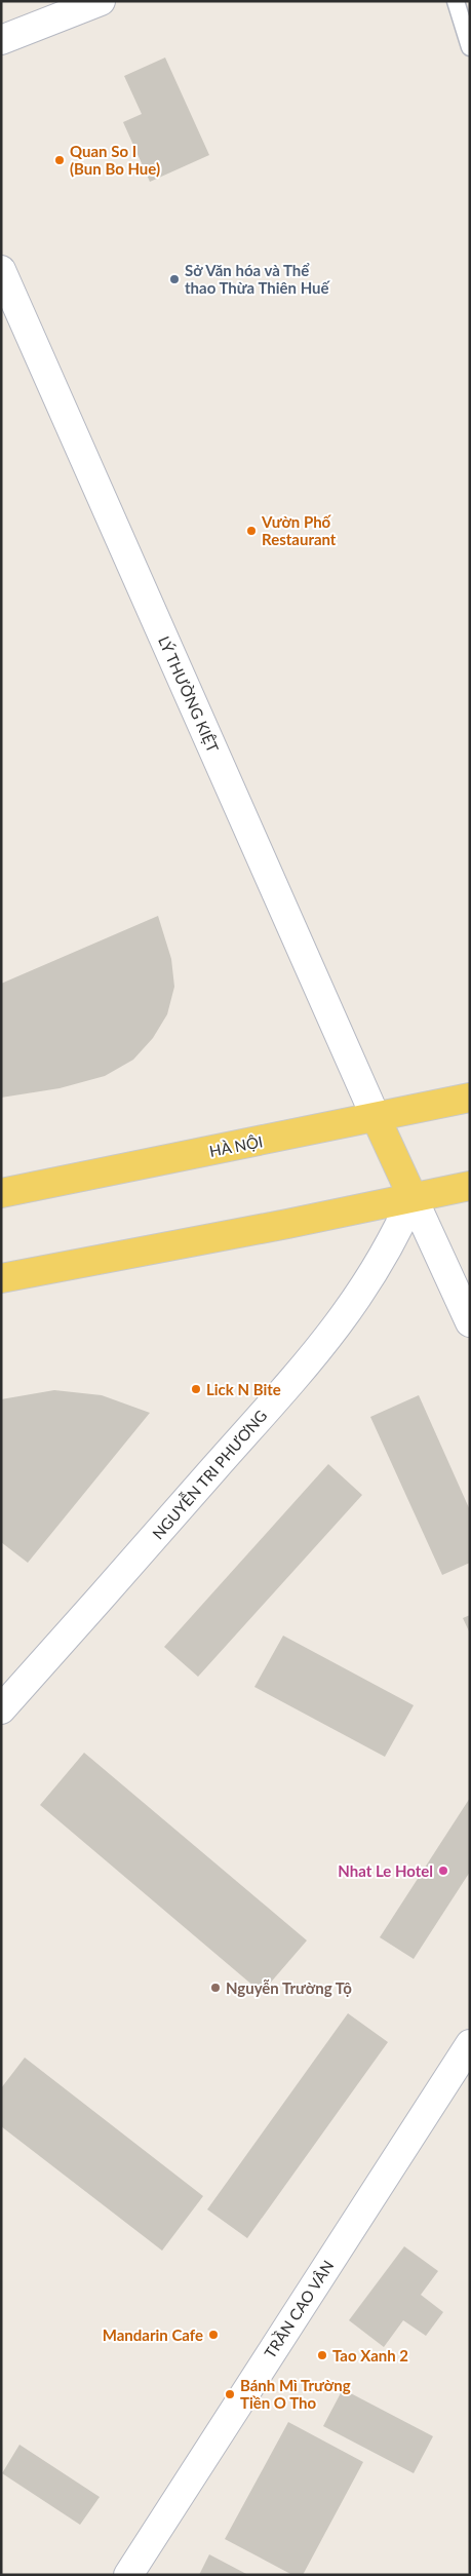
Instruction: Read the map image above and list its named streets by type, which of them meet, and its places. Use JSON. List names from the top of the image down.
{
  "streets": {
    "main road": ["HÀ NỘI"],
    "street": ["LÝ THƯỜNG KIỆT", "NGUYỄN TRI PHƯƠNG", "TRẦN CAO VÂN"]
  },
  "crossings": [
    ["LÝ THƯỜNG KIỆT", "HÀ NỘI"]
  ],
  "places": [
    "Quan So I (Bun Bo Hue)",
    "Sở Văn hóa và Thể thao Thừa Thiên Huế",
    "Vườn Phố Restaurant",
    "Lick N Bite",
    "Nhat Le Hotel",
    "Nguyễn Trường Tộ",
    "Mandarin Cafe",
    "Tao Xanh 2",
    "Bánh Mì Trường Tiền O Tho"
  ]
}
